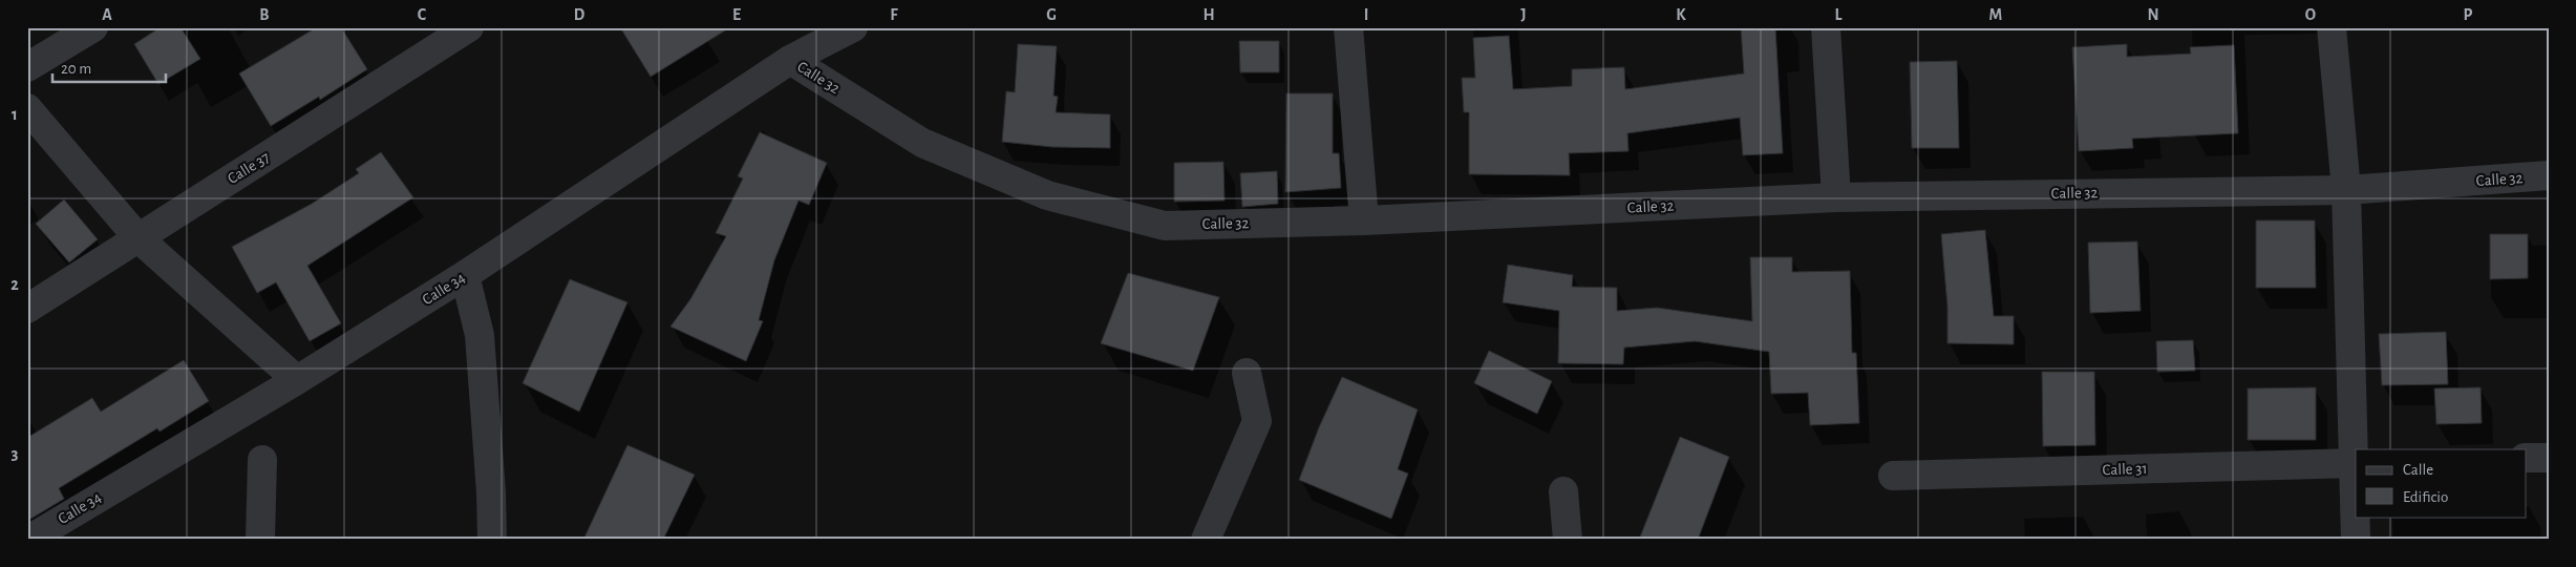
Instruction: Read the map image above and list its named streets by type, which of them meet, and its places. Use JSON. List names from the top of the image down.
{
  "streets": {
    "street": [
      "Calle 32",
      "Calle 37",
      "Calle 34",
      "Calle 31"
    ]
  },
  "crossings": [
    ["Calle 32", "Calle 34"]
  ],
  "legend": ["Calle", "Edificio"],
  "scale_bar": "20 m",
  "grid": {
    "columns": [
      "A",
      "B",
      "C",
      "D",
      "E",
      "F",
      "G",
      "H",
      "I",
      "J",
      "K",
      "L",
      "M",
      "N",
      "O",
      "P"
    ],
    "rows": ["1", "2", "3"]
  }
}
